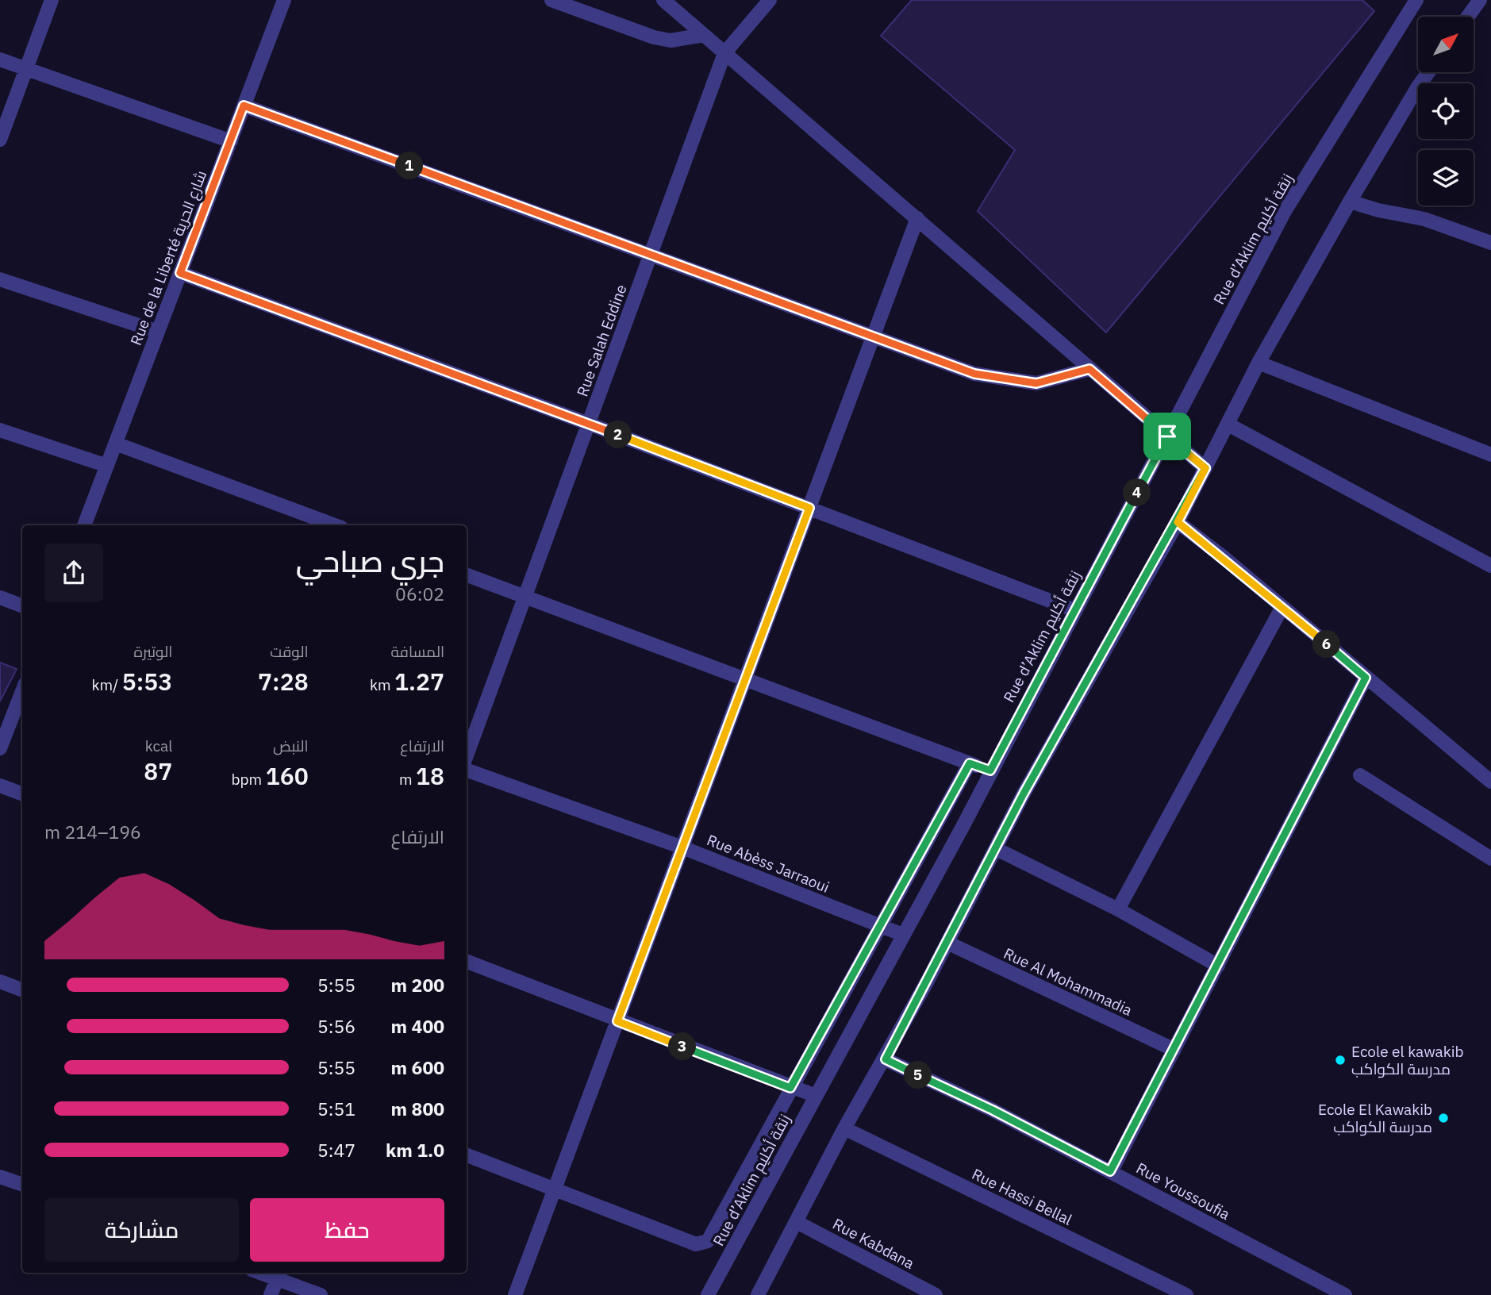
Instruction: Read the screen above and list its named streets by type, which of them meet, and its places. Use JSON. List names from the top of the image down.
{
  "streets": {
    "street": [
      "Rue d’Aklim زنقة أكليم",
      "Rue de la Liberté شارع الحرية",
      "Rue Salah Eddine",
      "Rue Abèss Jarraoui",
      "Rue Al Mohammadia",
      "Rue Youssoufia",
      "Rue Hassi Bellal",
      "Rue Kabdana"
    ]
  },
  "crossings": [
    ["Rue d’Aklim زنقة أكليم", "Rue Abèss Jarraoui"]
  ],
  "places": ["Ecole el kawakib مدرسة الكواكب", "Ecole El Kawakib مدرسة الكواكب"],
  "north": "top right",
  "page": {
    "pins": [
      "1",
      "2",
      "4",
      "6",
      "3",
      "5"
    ],
    "heading": ["جري صباحي", "06:02"],
    "stats": [
      ["المسافة", "1.27 km"],
      ["الوقت", "7:28"],
      ["الوتيرة", "5:53 /km"],
      ["الارتفاع", "18 m"],
      ["النبض", "160 bpm"],
      ["kcal", "87"]
    ],
    "chart": ["الارتفاع", "196–214 m"],
    "list": [
      {
        "name": "200 m",
        "note": "5:55"
      },
      {
        "name": "400 m",
        "note": "5:56"
      },
      {
        "name": "600 m",
        "note": "5:55"
      },
      {
        "name": "800 m",
        "note": "5:51"
      },
      {
        "name": "1.0 km",
        "note": "5:47"
      }
    ],
    "buttons": ["حفظ", "مشاركة"]
  }
}
